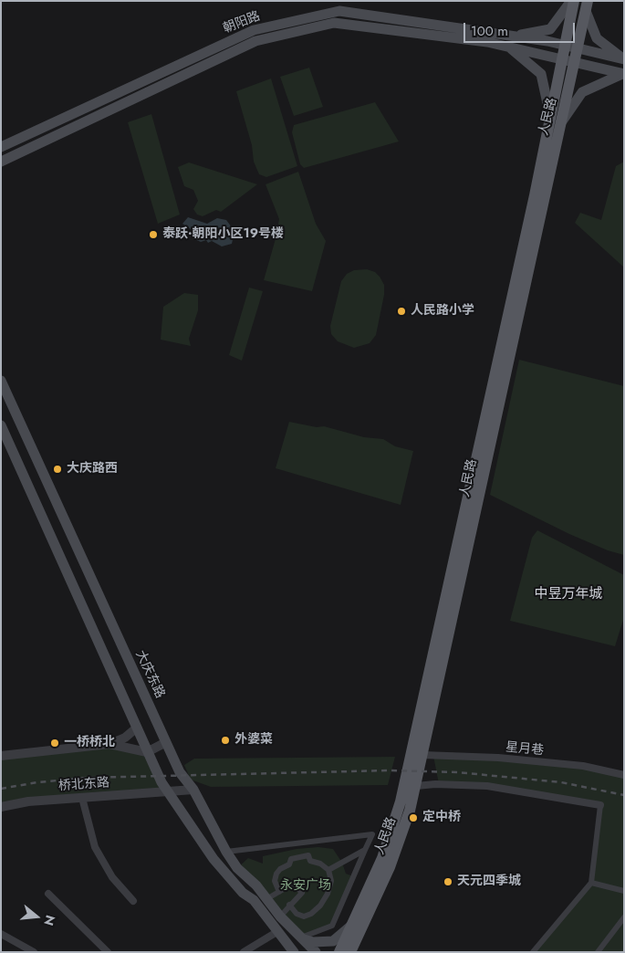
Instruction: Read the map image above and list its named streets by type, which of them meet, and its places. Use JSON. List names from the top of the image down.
{
  "streets": {
    "main road": ["朝阳路", "人民路", "大庆东路"],
    "street": ["星月巷", "桥北东路"]
  },
  "crossings": [
    ["朝阳路", "人民路"],
    ["人民路", "星月巷"],
    ["大庆东路", "桥北东路"]
  ],
  "districts": ["中昱万年城"],
  "parks": ["永安广场"],
  "places": [
    "泰跃·朝阳小区19号楼",
    "人民路小学",
    "大庆路西",
    "外婆菜",
    "一桥桥北",
    "定中桥",
    "天元四季城"
  ],
  "scale_bar": "100 m",
  "north": "right"
}
